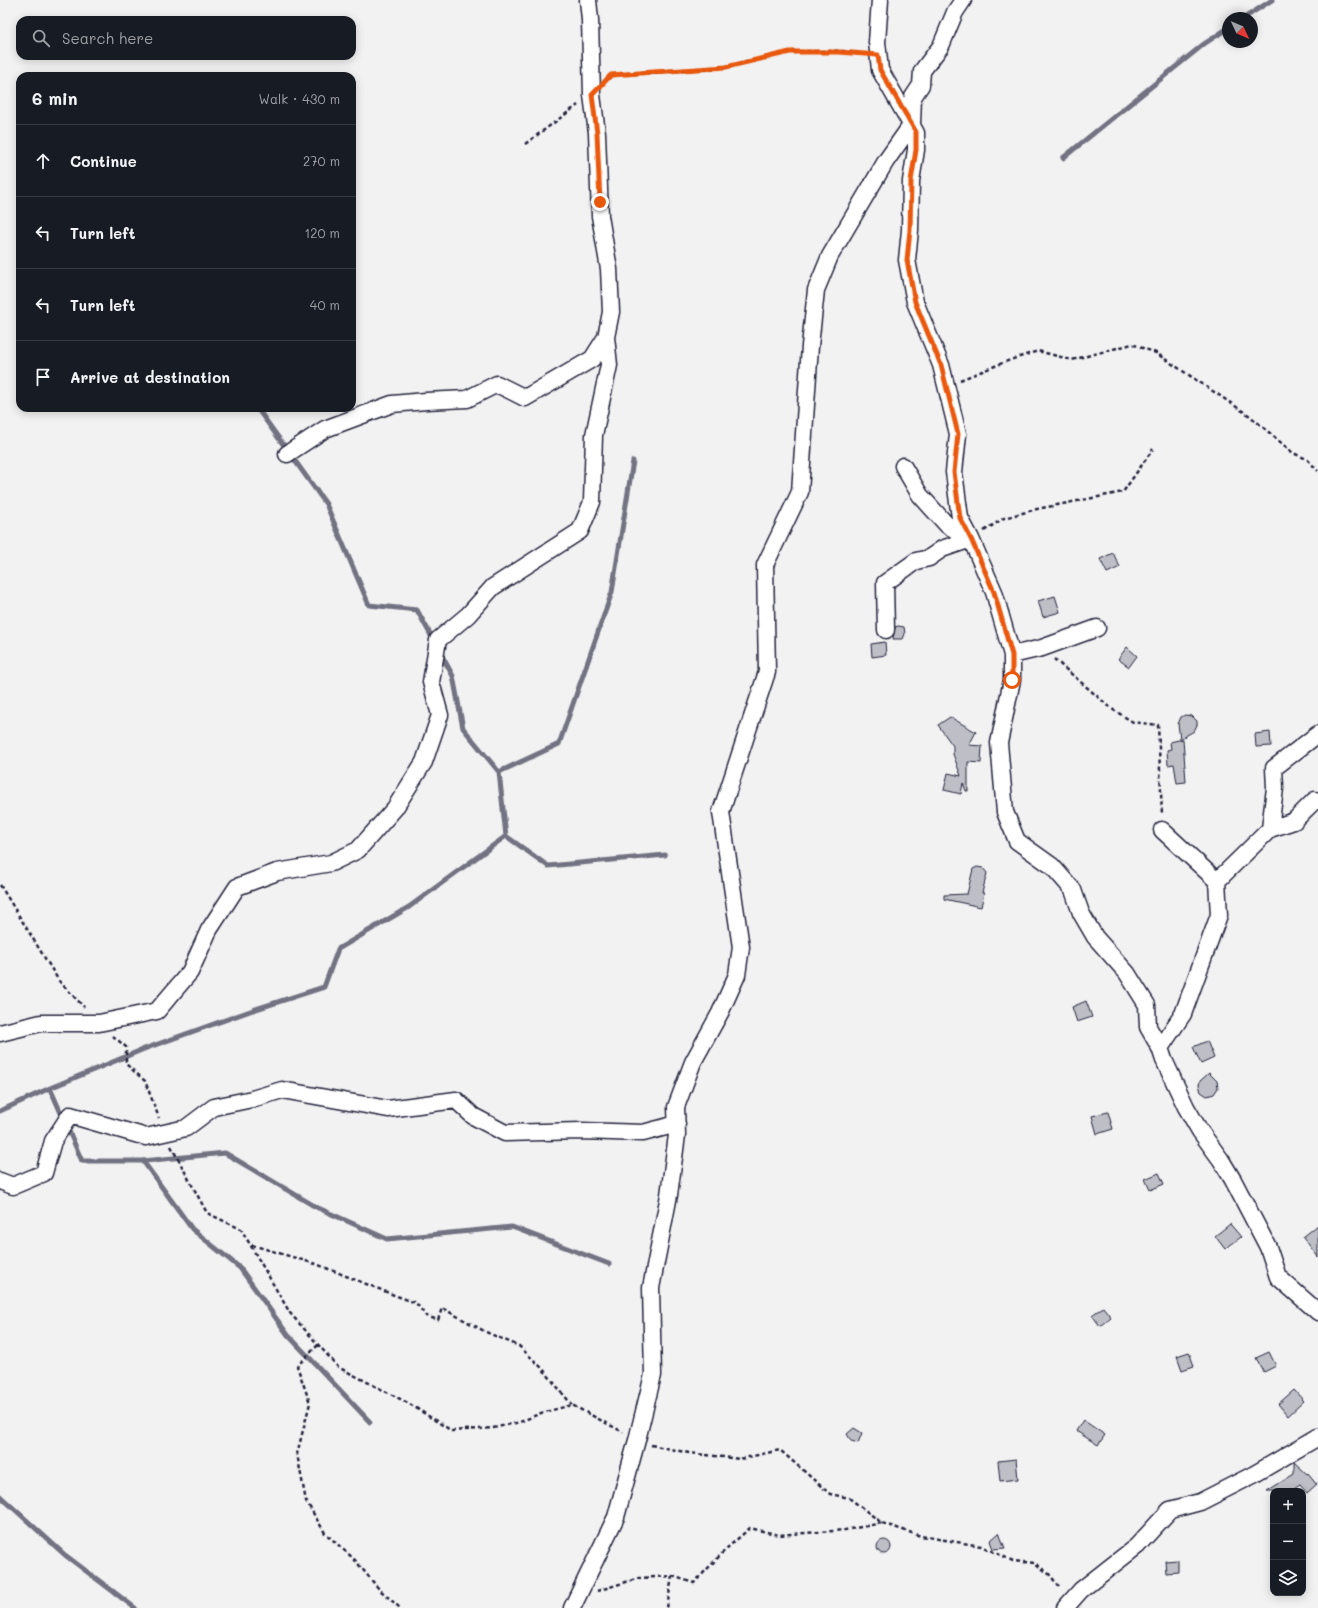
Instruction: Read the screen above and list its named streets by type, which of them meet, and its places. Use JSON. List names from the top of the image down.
{
  "north": "bottom right",
  "page": {
    "search": "Search here",
    "heading": ["6 min", "Walk · 430 m"],
    "list": [
      ["Continue", "270 m"],
      ["Turn left", "120 m"],
      ["Turn left", "40 m"],
      "Arrive at destination"
    ],
    "map_buttons": ["+", "−"]
  }
}
